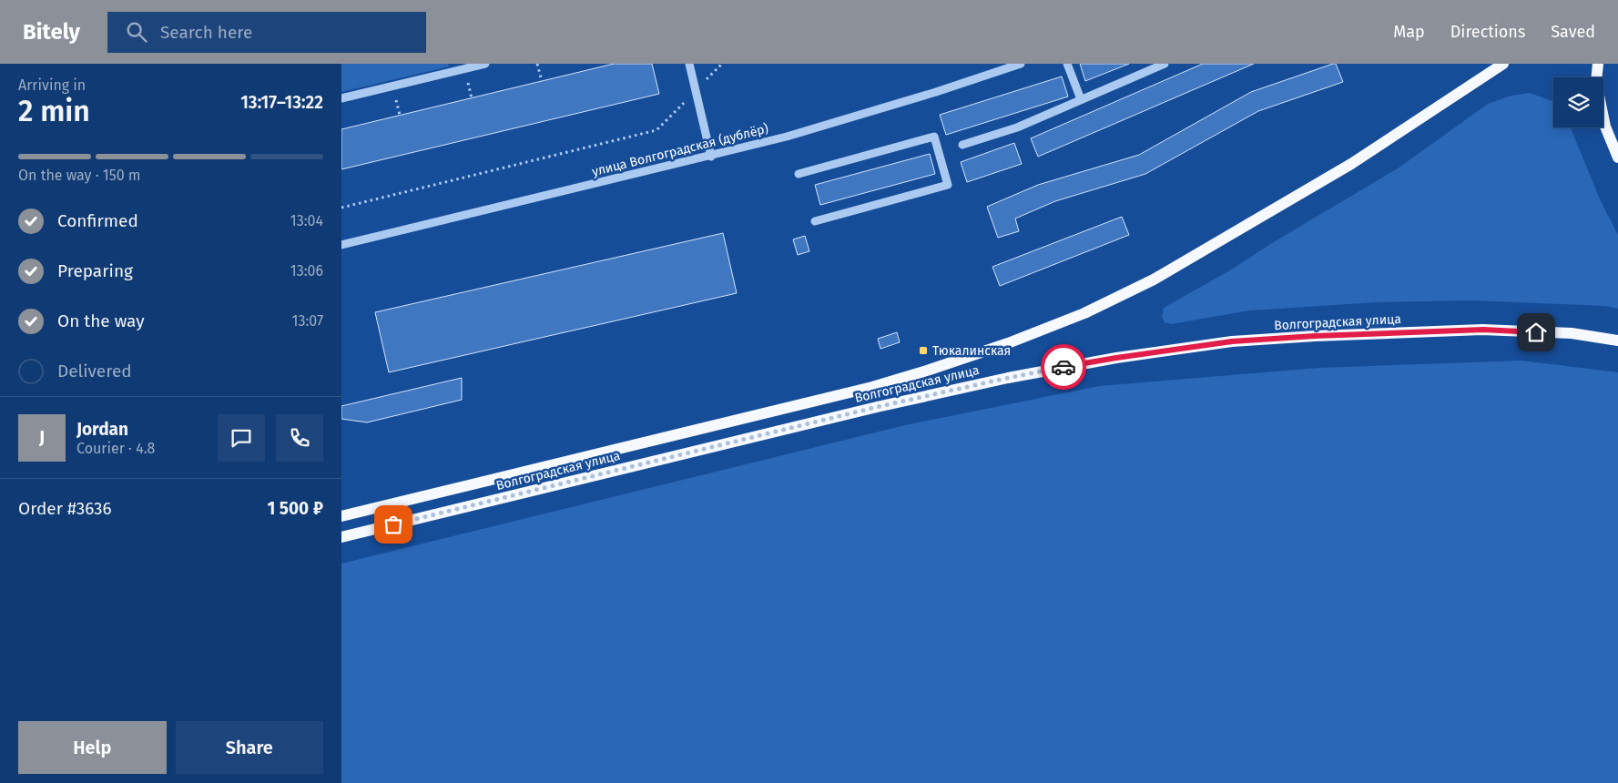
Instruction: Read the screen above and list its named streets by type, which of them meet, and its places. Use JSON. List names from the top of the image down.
{
  "streets": {
    "main road": ["Волгоградская улица"],
    "street": ["улица Волгоградская (дублёр)"]
  },
  "places": {
    "transit": ["Тюкалинская"]
  },
  "page": {
    "header": "Bitely",
    "search": "Search here",
    "nav": ["Map", "Directions", "Saved"],
    "heading": ["2 min", "Arriving in", "13:17–13:22"],
    "panel": [
      "Jordan",
      "Courier · 4.8",
      "Order #3636",
      "1 500 ₽"
    ],
    "bar": "On the way · 150 m",
    "list": [
      ["Confirmed", "13:04"],
      ["Preparing", "13:06"],
      ["On the way", "13:07"],
      "Delivered"
    ],
    "round": "J",
    "buttons": ["Help", "Share"]
  }
}
